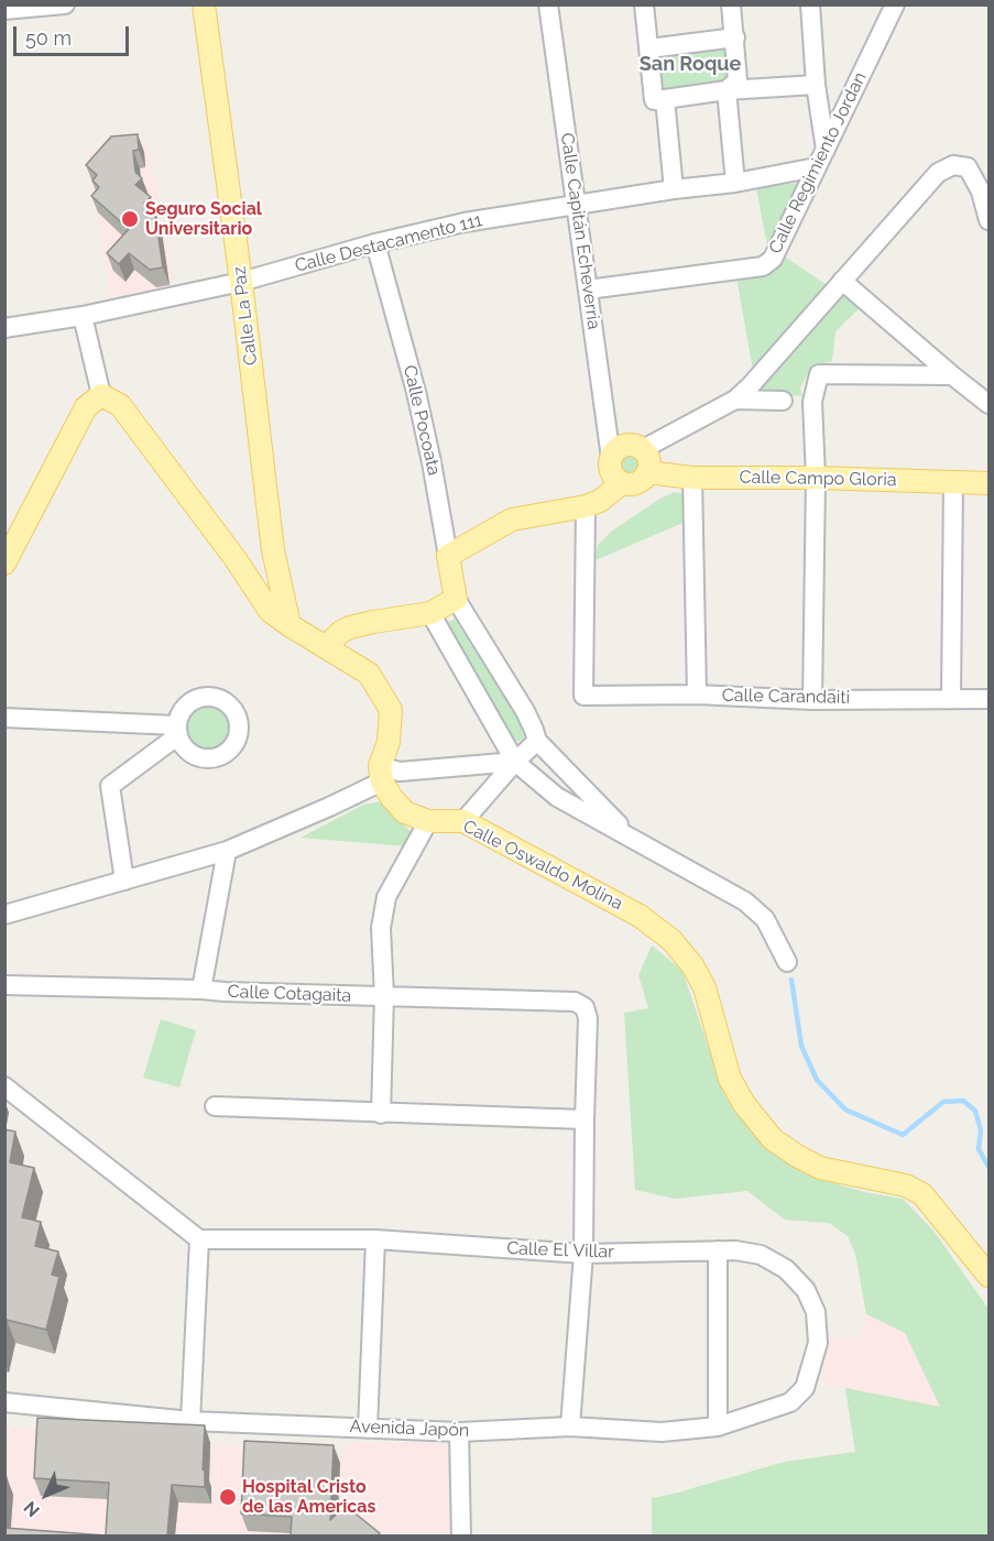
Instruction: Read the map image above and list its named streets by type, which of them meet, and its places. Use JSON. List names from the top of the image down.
{
  "streets": {
    "main road": [
      "Calle La Paz",
      "Calle Pocoata",
      "Calle Campo Gloria",
      "Calle Oswaldo Molina"
    ],
    "street": [
      "Calle Regimiento Jordan",
      "Calle Capitán Echeverria",
      "Calle Destacamento 111",
      "Calle Carandaiti",
      "Calle Cotagaita",
      "Calle El Villar",
      "Avenida Japón"
    ]
  },
  "crossings": [
    ["Calle Regimiento Jordan", "Calle Capitán Echeverria"],
    ["Calle Regimiento Jordan", "Calle Destacamento 111"],
    ["Calle Capitán Echeverria", "Calle Destacamento 111"],
    ["Calle Capitán Echeverria", "Calle Campo Gloria"],
    ["Calle Destacamento 111", "Calle La Paz"],
    ["Calle Destacamento 111", "Calle Pocoata"],
    ["Calle El Villar", "Avenida Japón"]
  ],
  "districts": ["San Roque"],
  "places": ["Seguro Social Universitario", "Hospital Cristo de las Americas"],
  "scale_bar": "50 m",
  "north": "bottom left"
}
